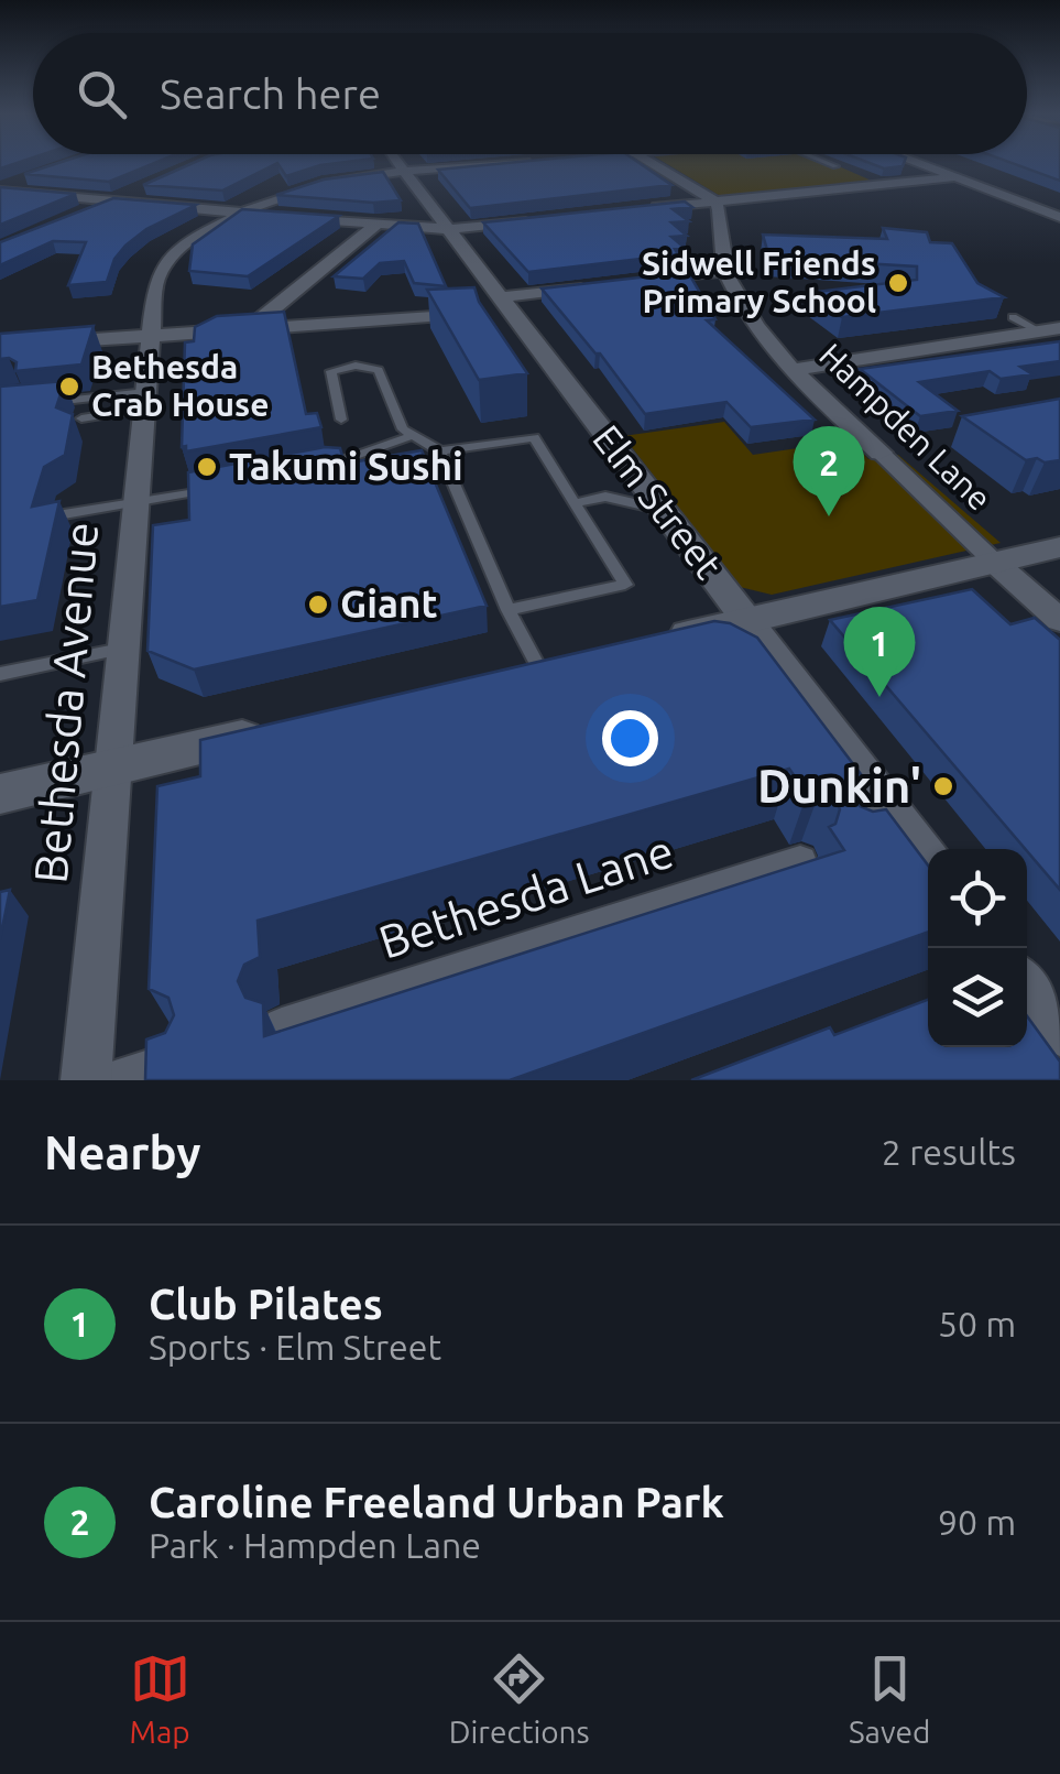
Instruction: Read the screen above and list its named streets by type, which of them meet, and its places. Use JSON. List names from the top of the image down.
{
  "streets": {
    "street": [
      "Hampden Lane",
      "Elm Street",
      "Bethesda Avenue",
      "Bethesda Lane"
    ]
  },
  "crossings": [
    ["Elm Street", "Bethesda Avenue"]
  ],
  "places": [
    "Sidwell Friends Primary School",
    "Bethesda Crab House",
    "Takumi Sushi",
    "Giant",
    "Dunkin'"
  ],
  "page": {
    "search": "Search here",
    "pins": ["2", "1"],
    "heading": ["Nearby", "2 results"],
    "list": [
      {
        "mark": "1",
        "name": "Club Pilates",
        "note": "Sports · Elm Street",
        "value": "50 m"
      },
      {
        "mark": "2",
        "name": "Caroline Freeland Urban Park",
        "note": "Park · Hampden Lane",
        "value": "90 m"
      }
    ],
    "nav": ["Map", "Directions", "Saved"]
  }
}
